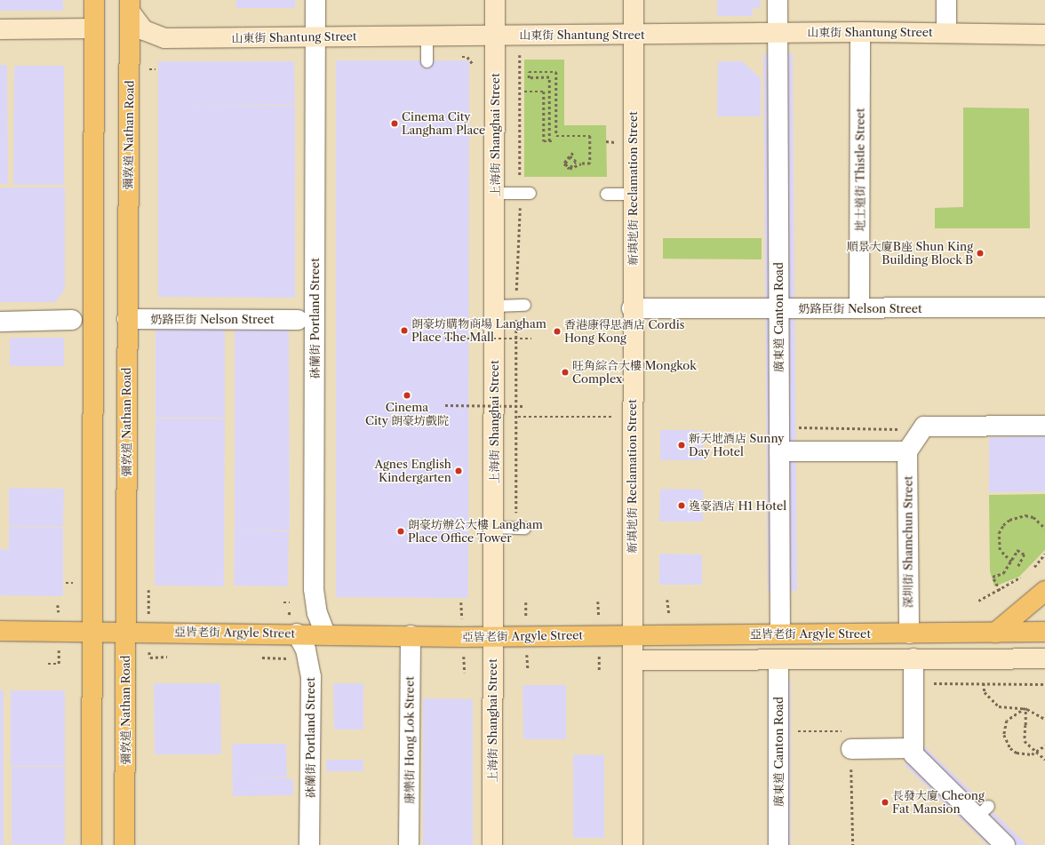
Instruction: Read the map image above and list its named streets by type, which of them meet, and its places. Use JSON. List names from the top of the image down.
{
  "streets": {
    "main road": [
      "山東街 Shantung Street",
      "彌敦道 Nathan Road",
      "上海街 Shanghai Street",
      "新填地街 Reclamation Street",
      "亞皆老街 Argyle Street"
    ],
    "street": [
      "地士道街 Thistle Street",
      "奶路臣街 Nelson Street",
      "廣東道 Canton Road",
      "砵蘭街 Portland Street",
      "深圳街 Shamchun Street",
      "康樂街 Hong Lok Street"
    ]
  },
  "crossings": [
    ["山東街 Shantung Street", "彌敦道 Nathan Road"],
    ["山東街 Shantung Street", "上海街 Shanghai Street"],
    ["山東街 Shantung Street", "地士道街 Thistle Street"],
    ["山東街 Shantung Street", "新填地街 Reclamation Street"],
    ["山東街 Shantung Street", "廣東道 Canton Road"],
    ["山東街 Shantung Street", "砵蘭街 Portland Street"],
    ["彌敦道 Nathan Road", "奶路臣街 Nelson Street"],
    ["彌敦道 Nathan Road", "亞皆老街 Argyle Street"],
    ["上海街 Shanghai Street", "亞皆老街 Argyle Street"],
    ["地士道街 Thistle Street", "奶路臣街 Nelson Street"],
    ["新填地街 Reclamation Street", "奶路臣街 Nelson Street"],
    ["新填地街 Reclamation Street", "亞皆老街 Argyle Street"],
    ["奶路臣街 Nelson Street", "廣東道 Canton Road"],
    ["廣東道 Canton Road", "亞皆老街 Argyle Street"],
    ["砵蘭街 Portland Street", "亞皆老街 Argyle Street"],
    ["深圳街 Shamchun Street", "亞皆老街 Argyle Street"],
    ["亞皆老街 Argyle Street", "康樂街 Hong Lok Street"]
  ],
  "places": [
    "Cinema City Langham Place",
    "順景大廈B座 Shun King Building Block B",
    "朗豪坊購物商場 Langham Place The Mall",
    "香港康得思酒店 Cordis Hong Kong",
    "旺角綜合大樓 Mongkok Complex",
    "Cinema City 朗豪坊戲院",
    "新天地酒店 Sunny Day Hotel",
    "Agnes English Kindergarten",
    "逸豪洒店 H1 Hotel",
    "朗豪坊辦公大樓 Langham Place Office Tower",
    "長發大廈 Cheong Fat Mansion"
  ]
}
